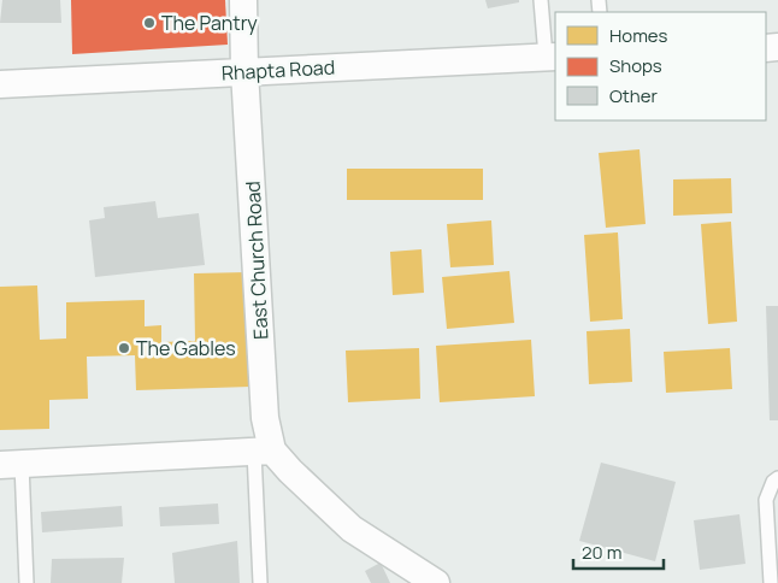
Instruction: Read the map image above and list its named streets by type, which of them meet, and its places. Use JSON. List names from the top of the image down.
{
  "streets": {
    "street": ["Rhapta Road", "East Church Road"]
  },
  "crossings": [
    ["Rhapta Road", "East Church Road"]
  ],
  "places": ["The Pantry", "The Gables"],
  "legend": ["Homes", "Shops", "Other"],
  "scale_bar": "20 m"
}
